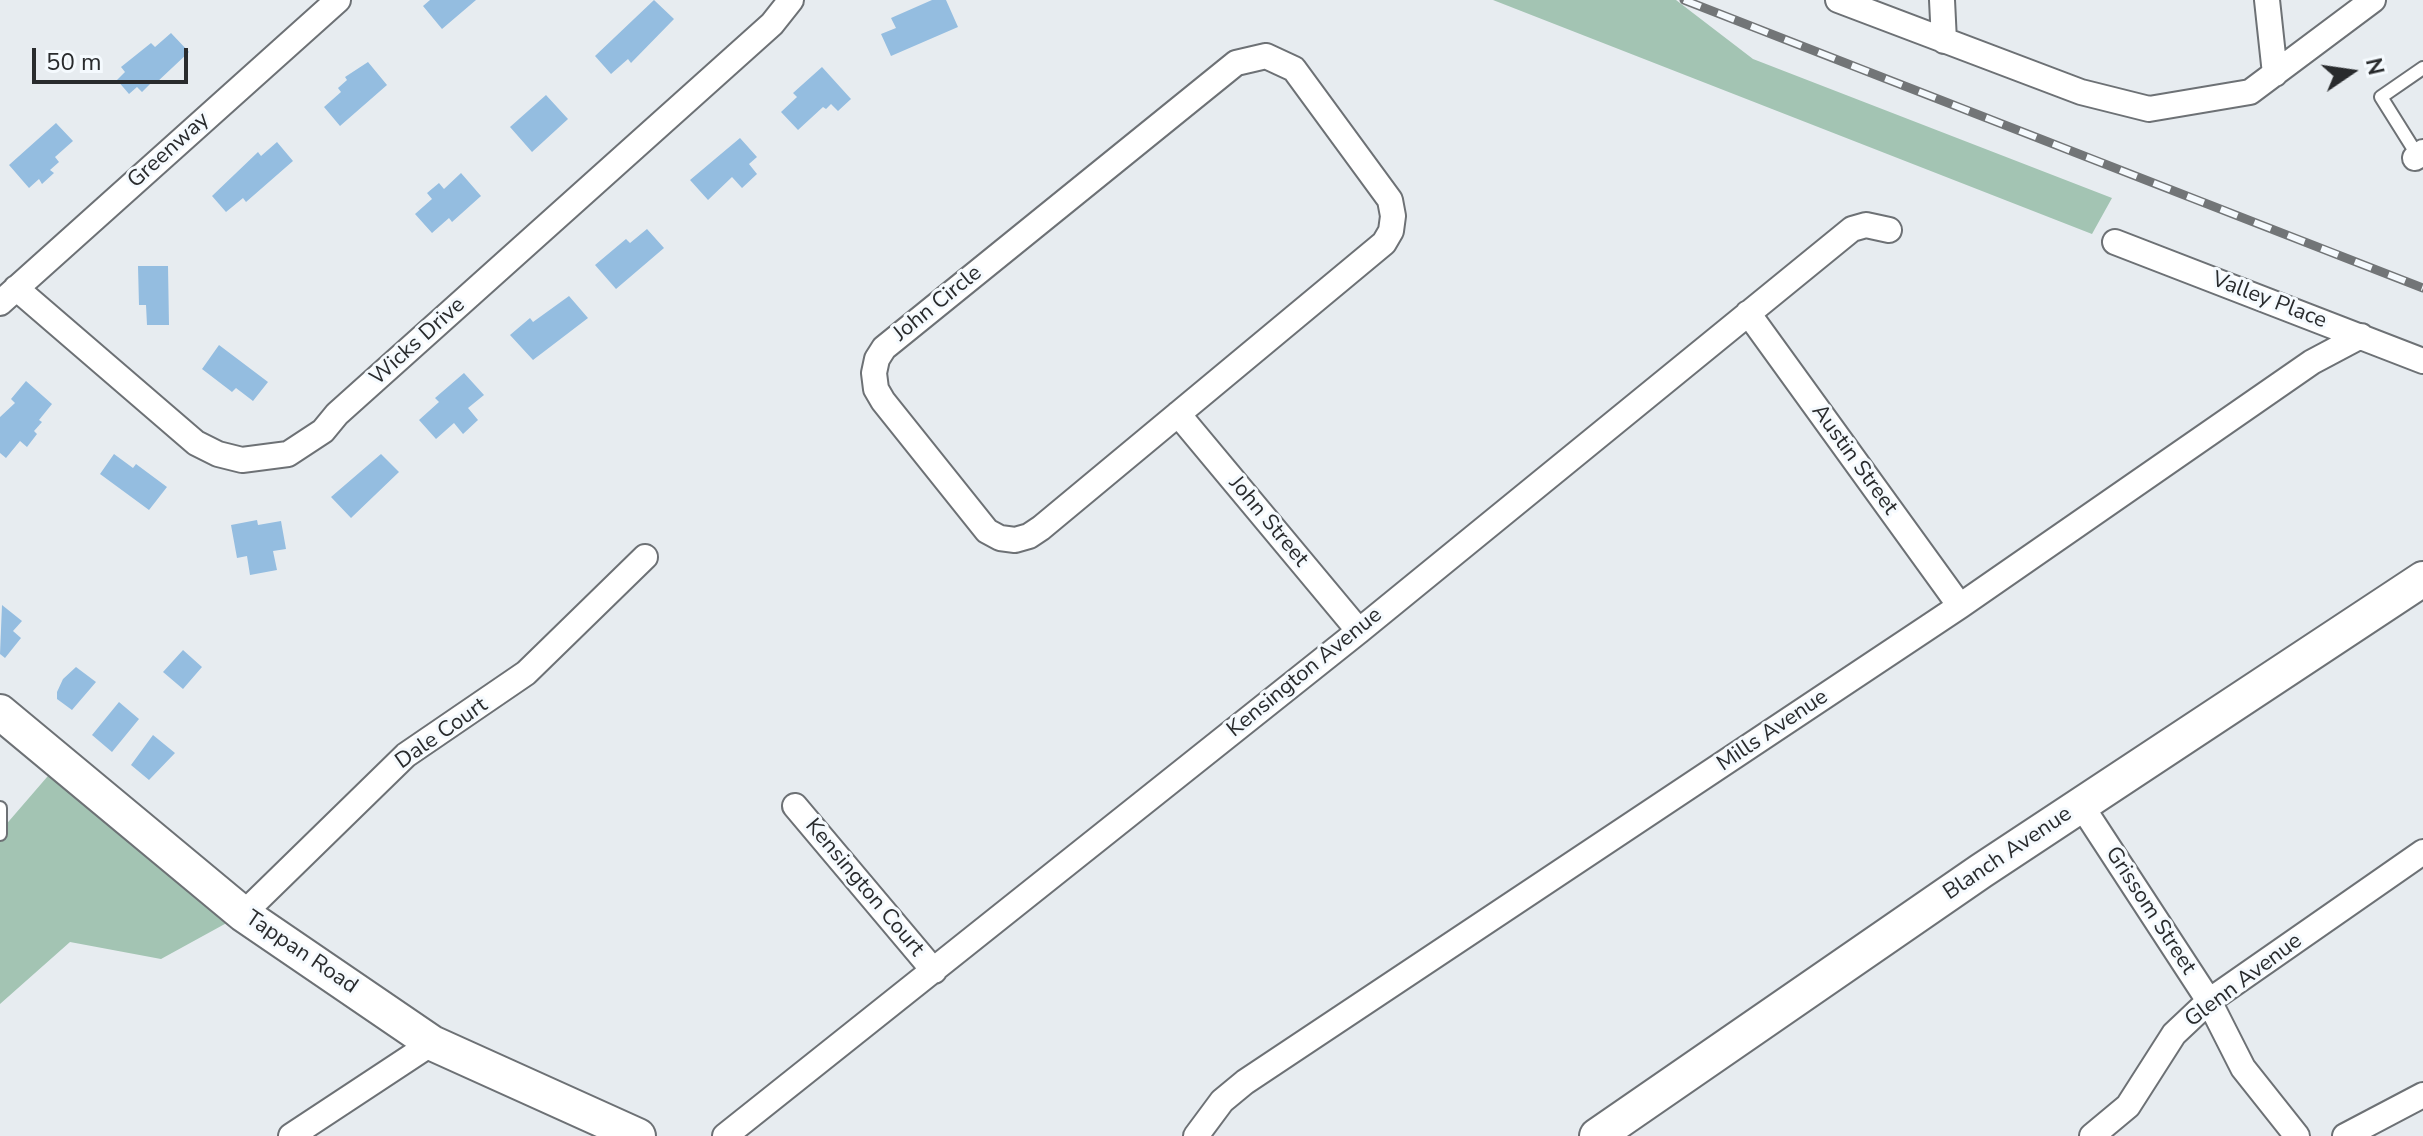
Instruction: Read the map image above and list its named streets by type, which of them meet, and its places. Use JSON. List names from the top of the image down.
{
  "streets": {
    "main road": ["Blanch Avenue", "Tappan Road"],
    "street": [
      "Greenway",
      "Valley Place",
      "John Circle",
      "Wicks Drive",
      "Austin Street",
      "John Street",
      "Kensington Avenue",
      "Mills Avenue",
      "Dale Court",
      "Kensington Court",
      "Grissom Street",
      "Glenn Avenue"
    ]
  },
  "crossings": [
    ["Greenway", "Wicks Drive"],
    ["Valley Place", "Mills Avenue"],
    ["John Circle", "John Street"],
    ["Austin Street", "Kensington Avenue"],
    ["Austin Street", "Mills Avenue"],
    ["John Street", "Kensington Avenue"],
    ["Kensington Avenue", "Kensington Court"],
    ["Dale Court", "Tappan Road"],
    ["Blanch Avenue", "Grissom Street"],
    ["Grissom Street", "Glenn Avenue"]
  ],
  "scale_bar": "50 m",
  "north": "right"
}
